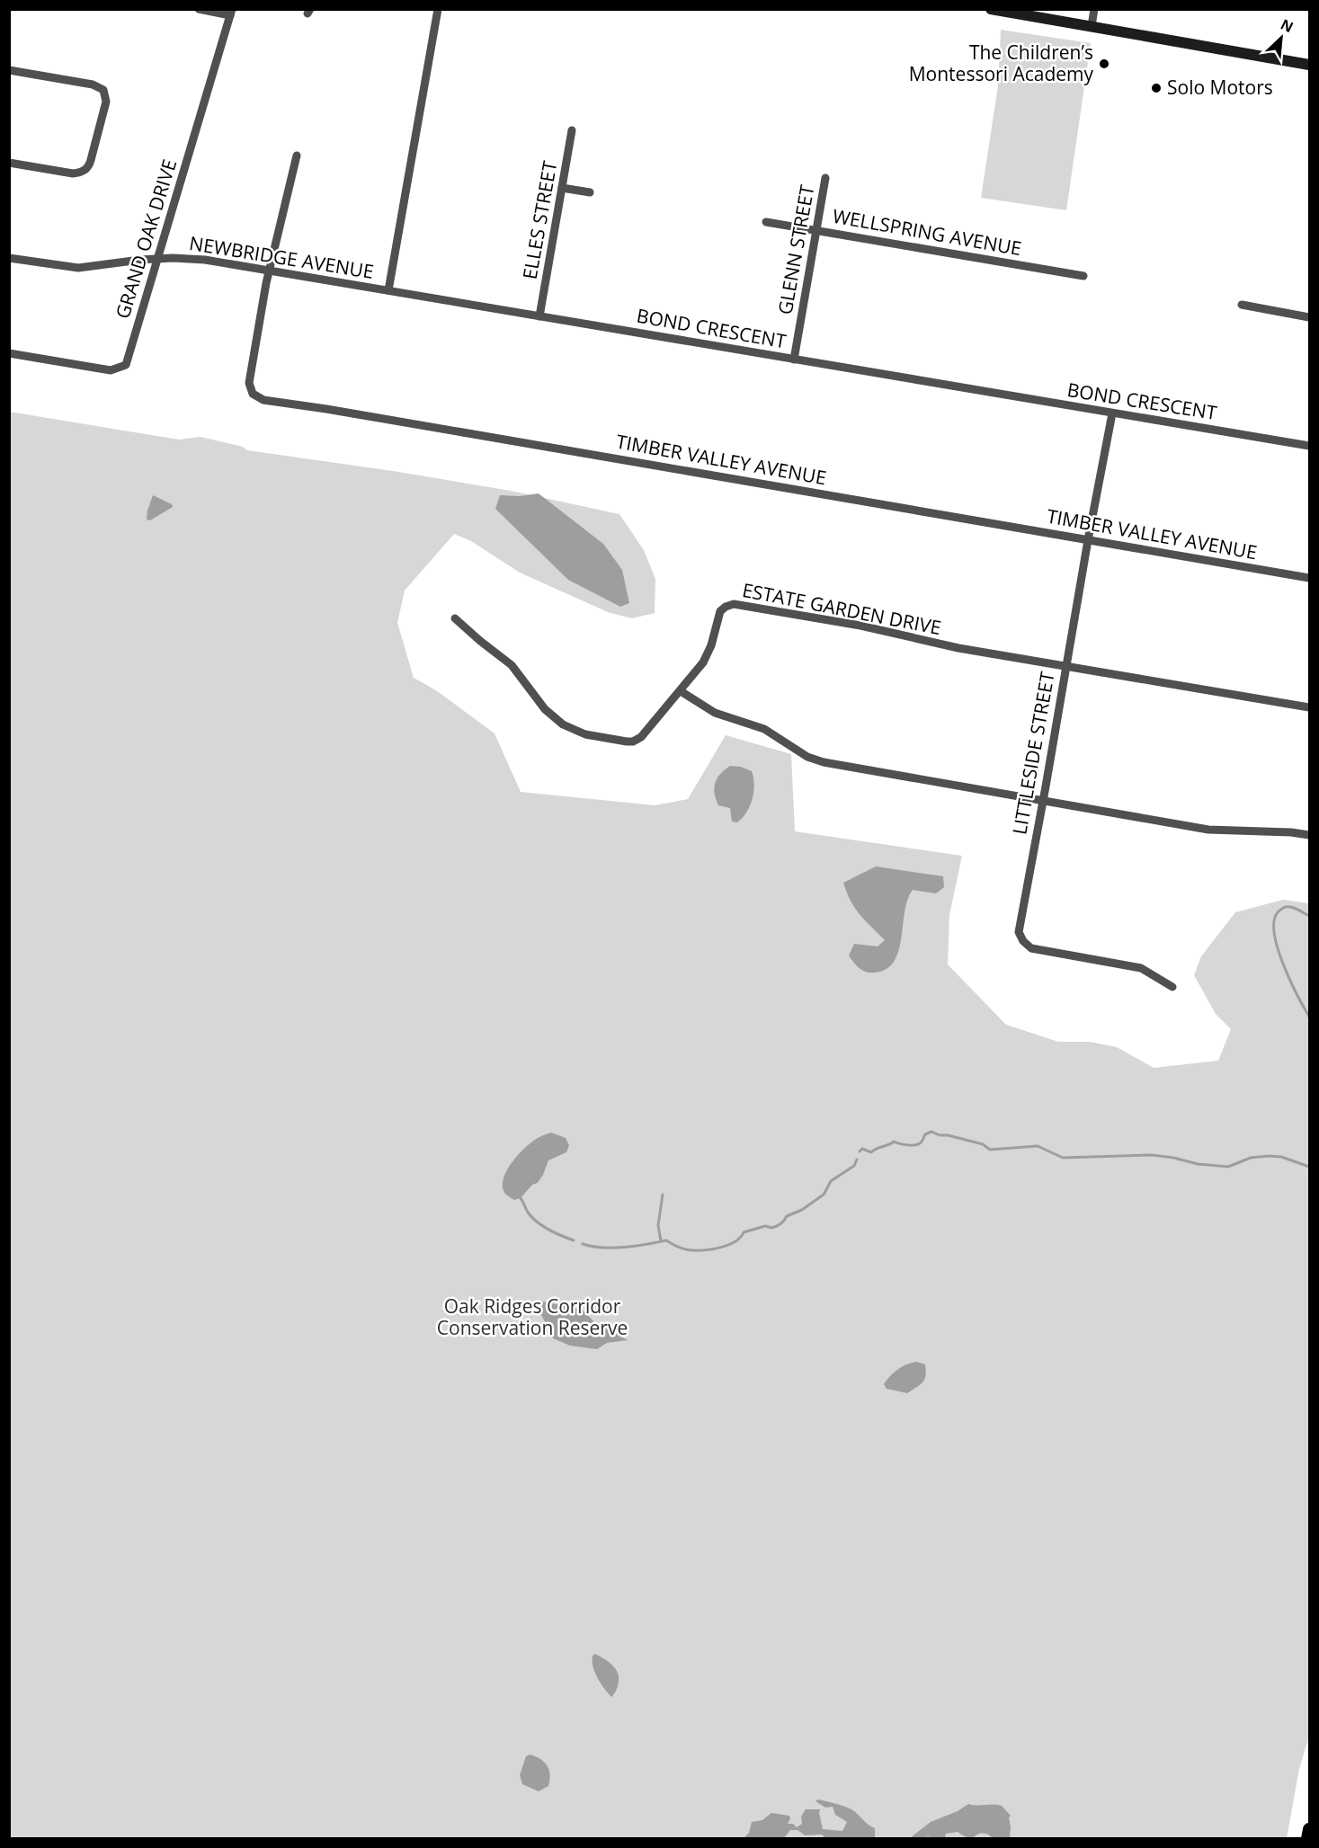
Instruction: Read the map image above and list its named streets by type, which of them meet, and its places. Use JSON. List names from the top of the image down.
{
  "streets": {
    "street": [
      "ELLES STREET",
      "WELLSPRING AVENUE",
      "GRAND OAK DRIVE",
      "GLENN STREET",
      "NEWBRIDGE AVENUE",
      "BOND CRESCENT",
      "TIMBER VALLEY AVENUE",
      "ESTATE GARDEN DRIVE",
      "LITTLESIDE STREET"
    ]
  },
  "crossings": [
    ["ELLES STREET", "BOND CRESCENT"],
    ["WELLSPRING AVENUE", "GLENN STREET"],
    ["GRAND OAK DRIVE", "NEWBRIDGE AVENUE"],
    ["GLENN STREET", "BOND CRESCENT"],
    ["NEWBRIDGE AVENUE", "BOND CRESCENT"],
    ["NEWBRIDGE AVENUE", "TIMBER VALLEY AVENUE"],
    ["BOND CRESCENT", "LITTLESIDE STREET"],
    ["TIMBER VALLEY AVENUE", "LITTLESIDE STREET"],
    ["ESTATE GARDEN DRIVE", "LITTLESIDE STREET"]
  ],
  "parks": ["Oak Ridges Corridor Conservation Reserve"],
  "places": ["The Children’s Montessori Academy", "Solo Motors"],
  "north": "top right"
}
